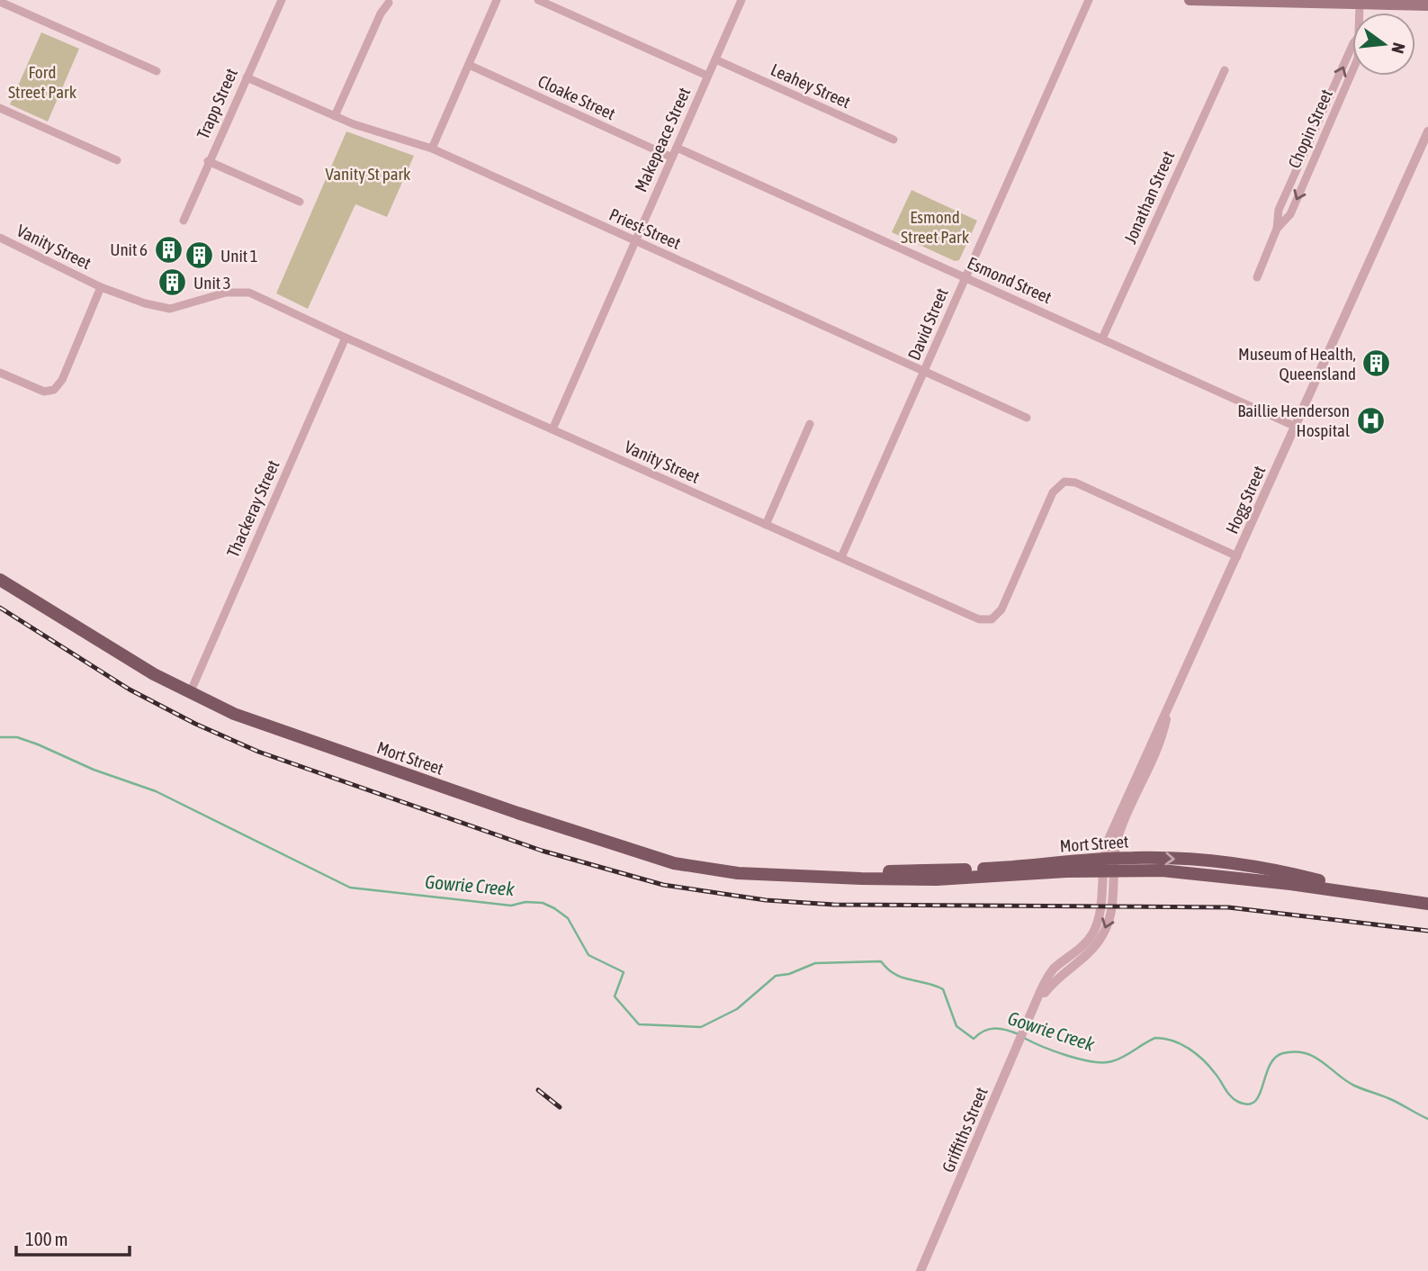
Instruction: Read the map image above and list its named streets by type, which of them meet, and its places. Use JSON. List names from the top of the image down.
{
  "streets": {
    "main road": ["Mort Street"],
    "street": [
      "Leahey Street",
      "Cloake Street",
      "Trapp Street",
      "Chopin Street",
      "Makepeace Street",
      "Jonathan Street",
      "Priest Street",
      "Vanity Street",
      "Esmond Street",
      "David Street",
      "Hogg Street",
      "Thackeray Street",
      "Griffiths Street"
    ]
  },
  "crossings": [
    ["Leahey Street", "Makepeace Street"],
    ["Cloake Street", "Makepeace Street"],
    ["Trapp Street", "Priest Street"],
    ["Makepeace Street", "Priest Street"],
    ["Makepeace Street", "Vanity Street"],
    ["Makepeace Street", "Esmond Street"],
    ["Jonathan Street", "Esmond Street"],
    ["Priest Street", "David Street"],
    ["Vanity Street", "David Street"],
    ["Vanity Street", "Hogg Street"],
    ["Vanity Street", "Thackeray Street"],
    ["Esmond Street", "David Street"],
    ["Esmond Street", "Hogg Street"],
    ["Hogg Street", "Mort Street"],
    ["Hogg Street", "Griffiths Street"],
    ["Thackeray Street", "Mort Street"],
    ["Mort Street", "Griffiths Street"]
  ],
  "water": ["Gowrie Creek"],
  "parks": ["Ford Street Park", "Vanity St park", "Esmond Street Park"],
  "places": {
    "building": [
      "Unit 6",
      "Unit 1",
      "Unit 3",
      "Museum of Health, Queensland"
    ],
    "hospital": ["Baillie Henderson Hospital"]
  },
  "scale_bar": "100 m",
  "north": "right"
}
